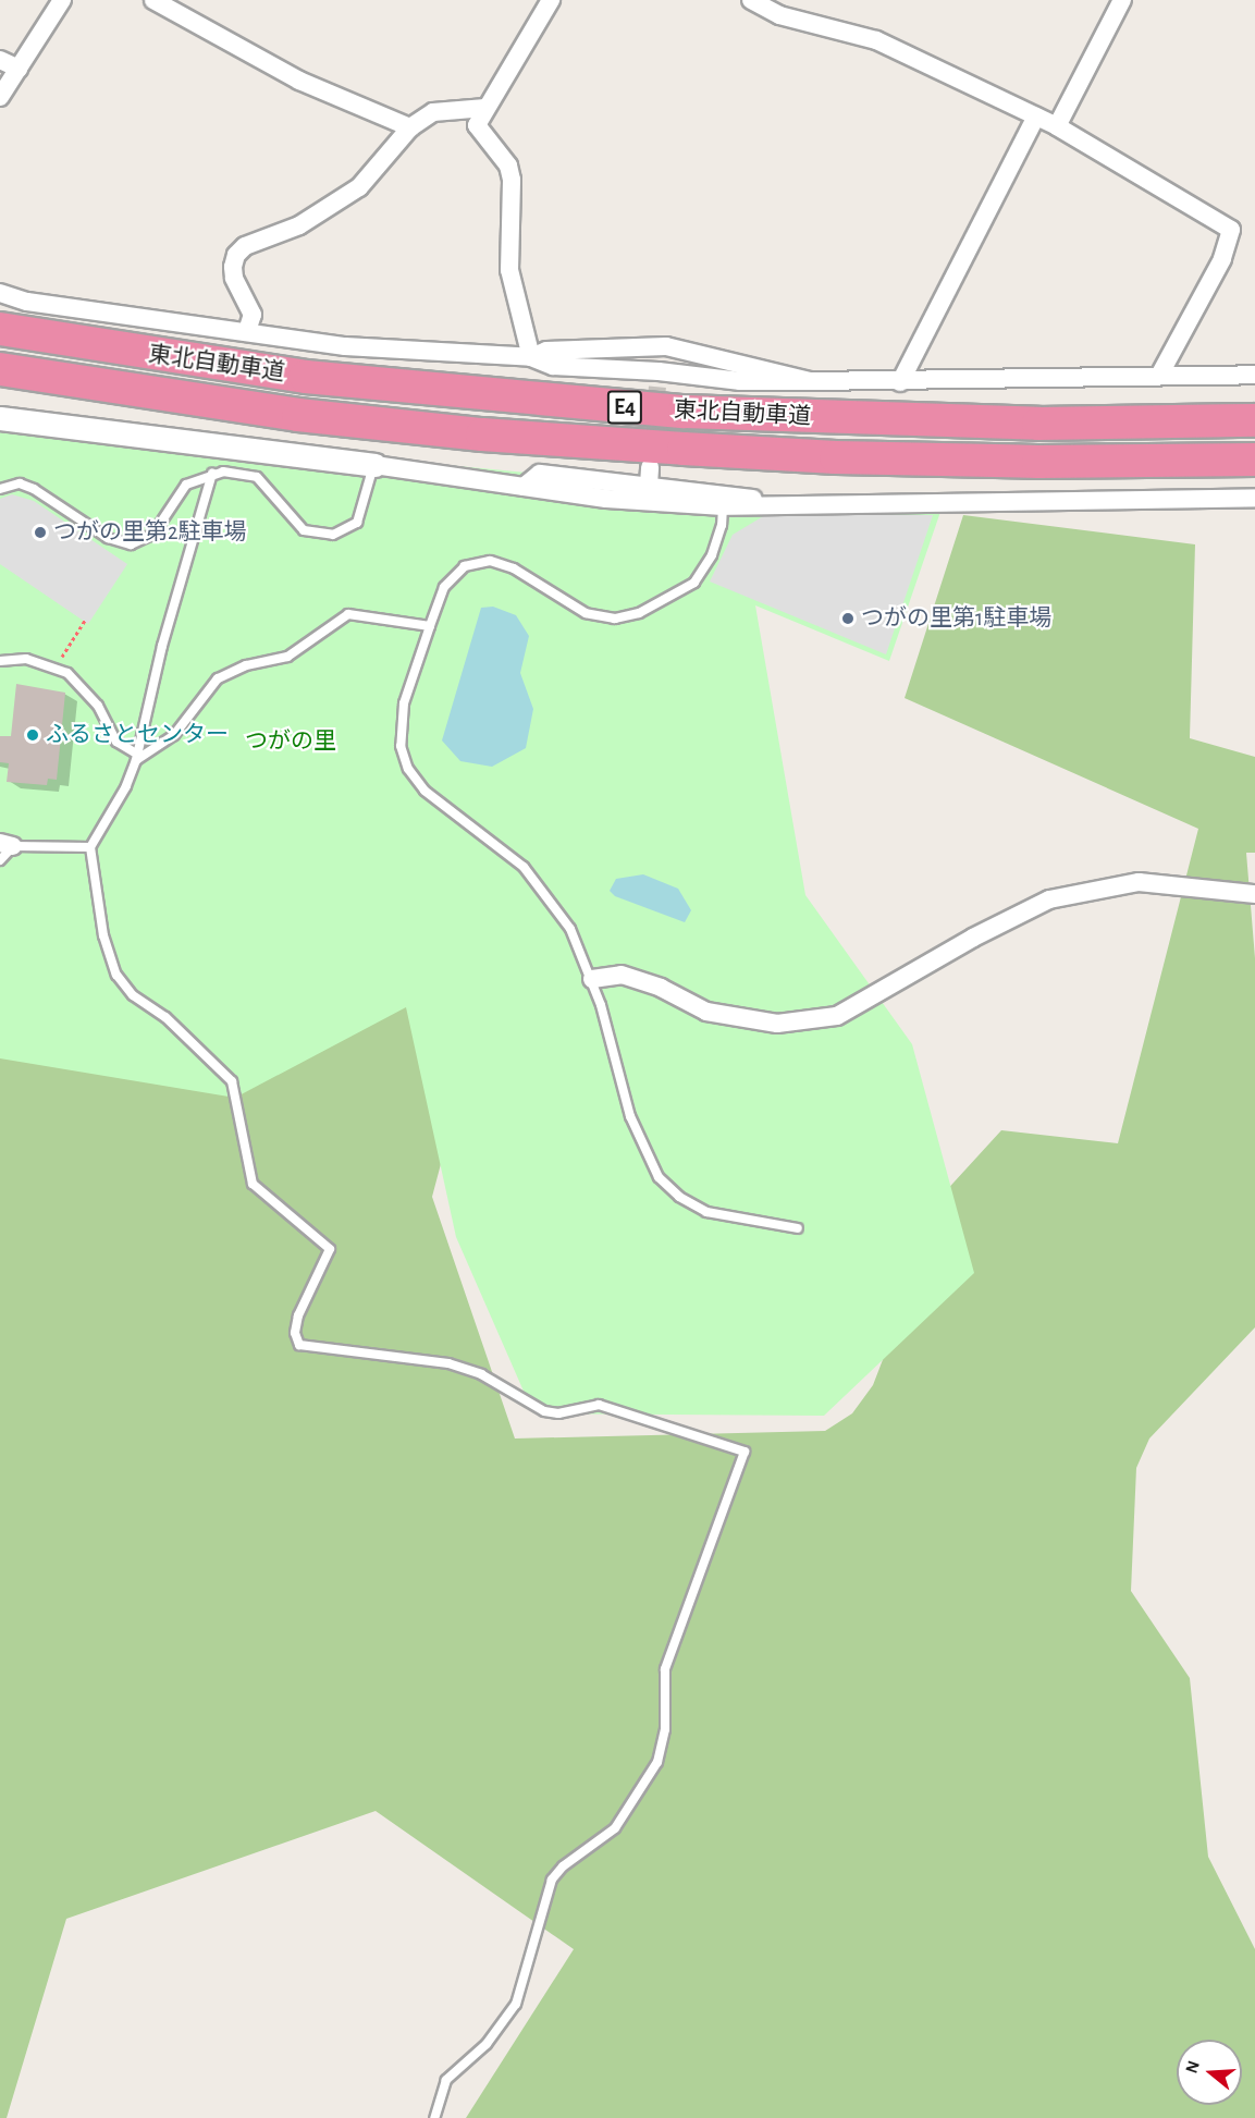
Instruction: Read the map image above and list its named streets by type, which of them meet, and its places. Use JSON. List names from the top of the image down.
{
  "streets": {
    "highway": ["東北自動車道", "E4"]
  },
  "parks": ["つがの里"],
  "places": ["つがの里第2駐車場", "つがの里第1駐車場", "ふるさとセンター"],
  "north": "left"
}
